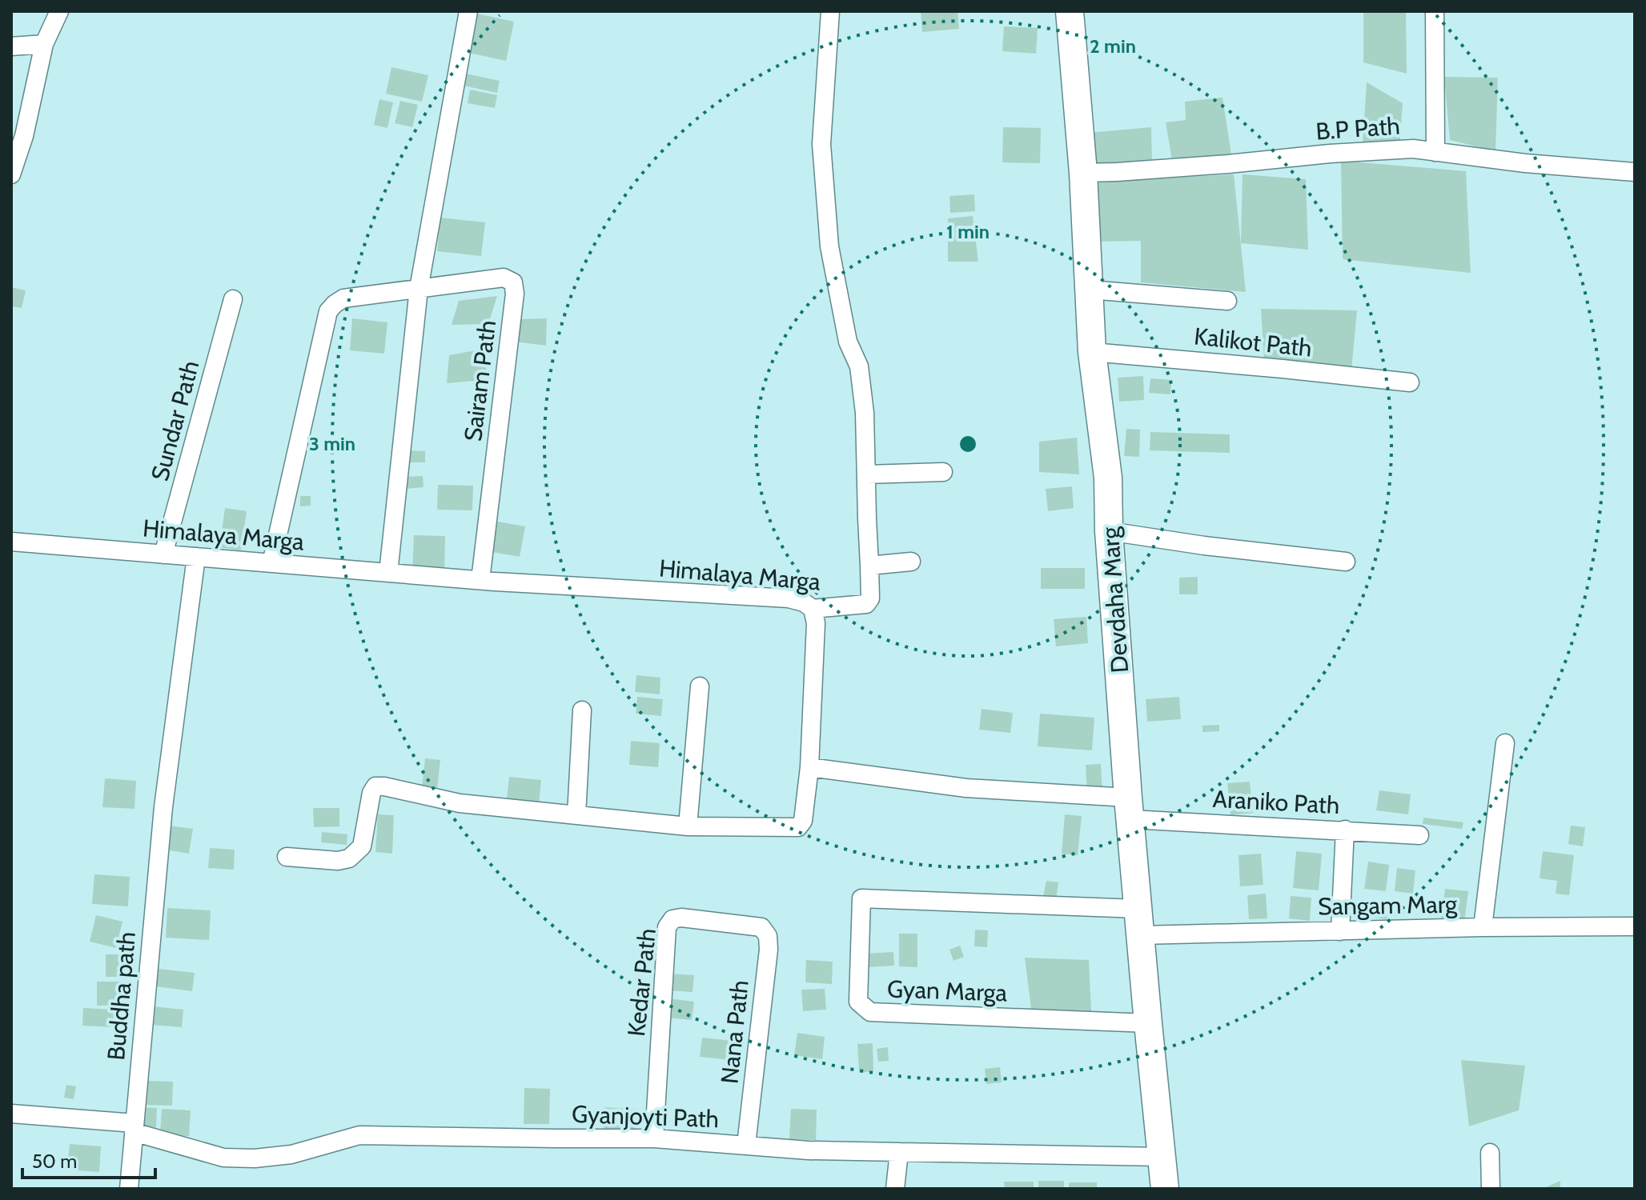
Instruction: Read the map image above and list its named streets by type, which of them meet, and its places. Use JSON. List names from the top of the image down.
{
  "streets": {
    "main road": ["Devdaha Marg"],
    "street": [
      "B.P Path",
      "Kalikot Path",
      "Sairam Path",
      "Sundar Path",
      "Himalaya Marga",
      "Araniko Path",
      "Sangam Marg",
      "Kedar Path",
      "Gyan Marga",
      "Buddha path",
      "Nana Path",
      "Gyanjoyti Path"
    ]
  },
  "crossings": [
    ["B.P Path", "Devdaha Marg"],
    ["Kalikot Path", "Devdaha Marg"],
    ["Sairam Path", "Himalaya Marga"],
    ["Sundar Path", "Himalaya Marga"],
    ["Himalaya Marga", "Buddha path"],
    ["Devdaha Marg", "Araniko Path"],
    ["Devdaha Marg", "Sangam Marg"],
    ["Devdaha Marg", "Gyan Marga"],
    ["Devdaha Marg", "Gyanjoyti Path"],
    ["Sangam Marg", "Gyan Marga"],
    ["Kedar Path", "Nana Path"],
    ["Kedar Path", "Gyanjoyti Path"],
    ["Buddha path", "Gyanjoyti Path"],
    ["Nana Path", "Gyanjoyti Path"]
  ],
  "scale_bar": "50 m",
  "rings": ["2 min", "1 min", "3 min"]
}
